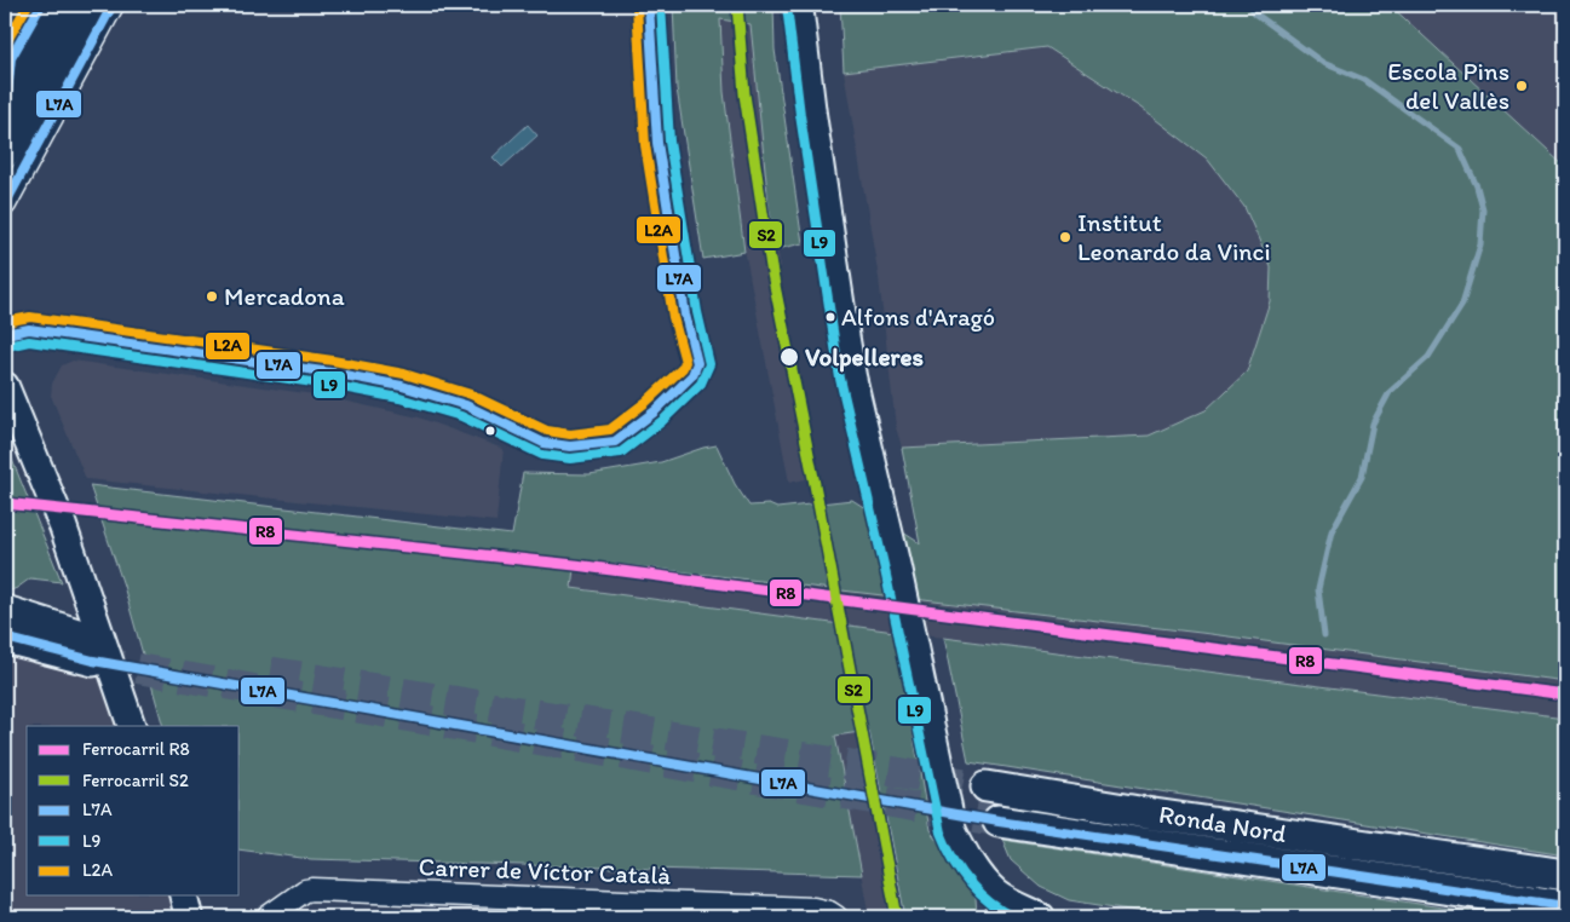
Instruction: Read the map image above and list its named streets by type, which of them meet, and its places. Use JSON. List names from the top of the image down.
{
  "streets": {
    "main road": ["Ronda Nord"],
    "street": ["Carrer de Víctor Català"]
  },
  "places": [
    "Escola Pins del Vallès",
    "Institut Leonardo da Vinci",
    "Mercadona",
    "Alfons d'Aragó",
    "Volpelleres"
  ],
  "lines": [
    "rail line S2",
    "transit line L7A",
    "transit line L9",
    "transit line L2A",
    "rail line R8"
  ],
  "legend": [
    "Ferrocarril R8",
    "Ferrocarril S2",
    "L7A",
    "L9",
    "L2A"
  ]
}
